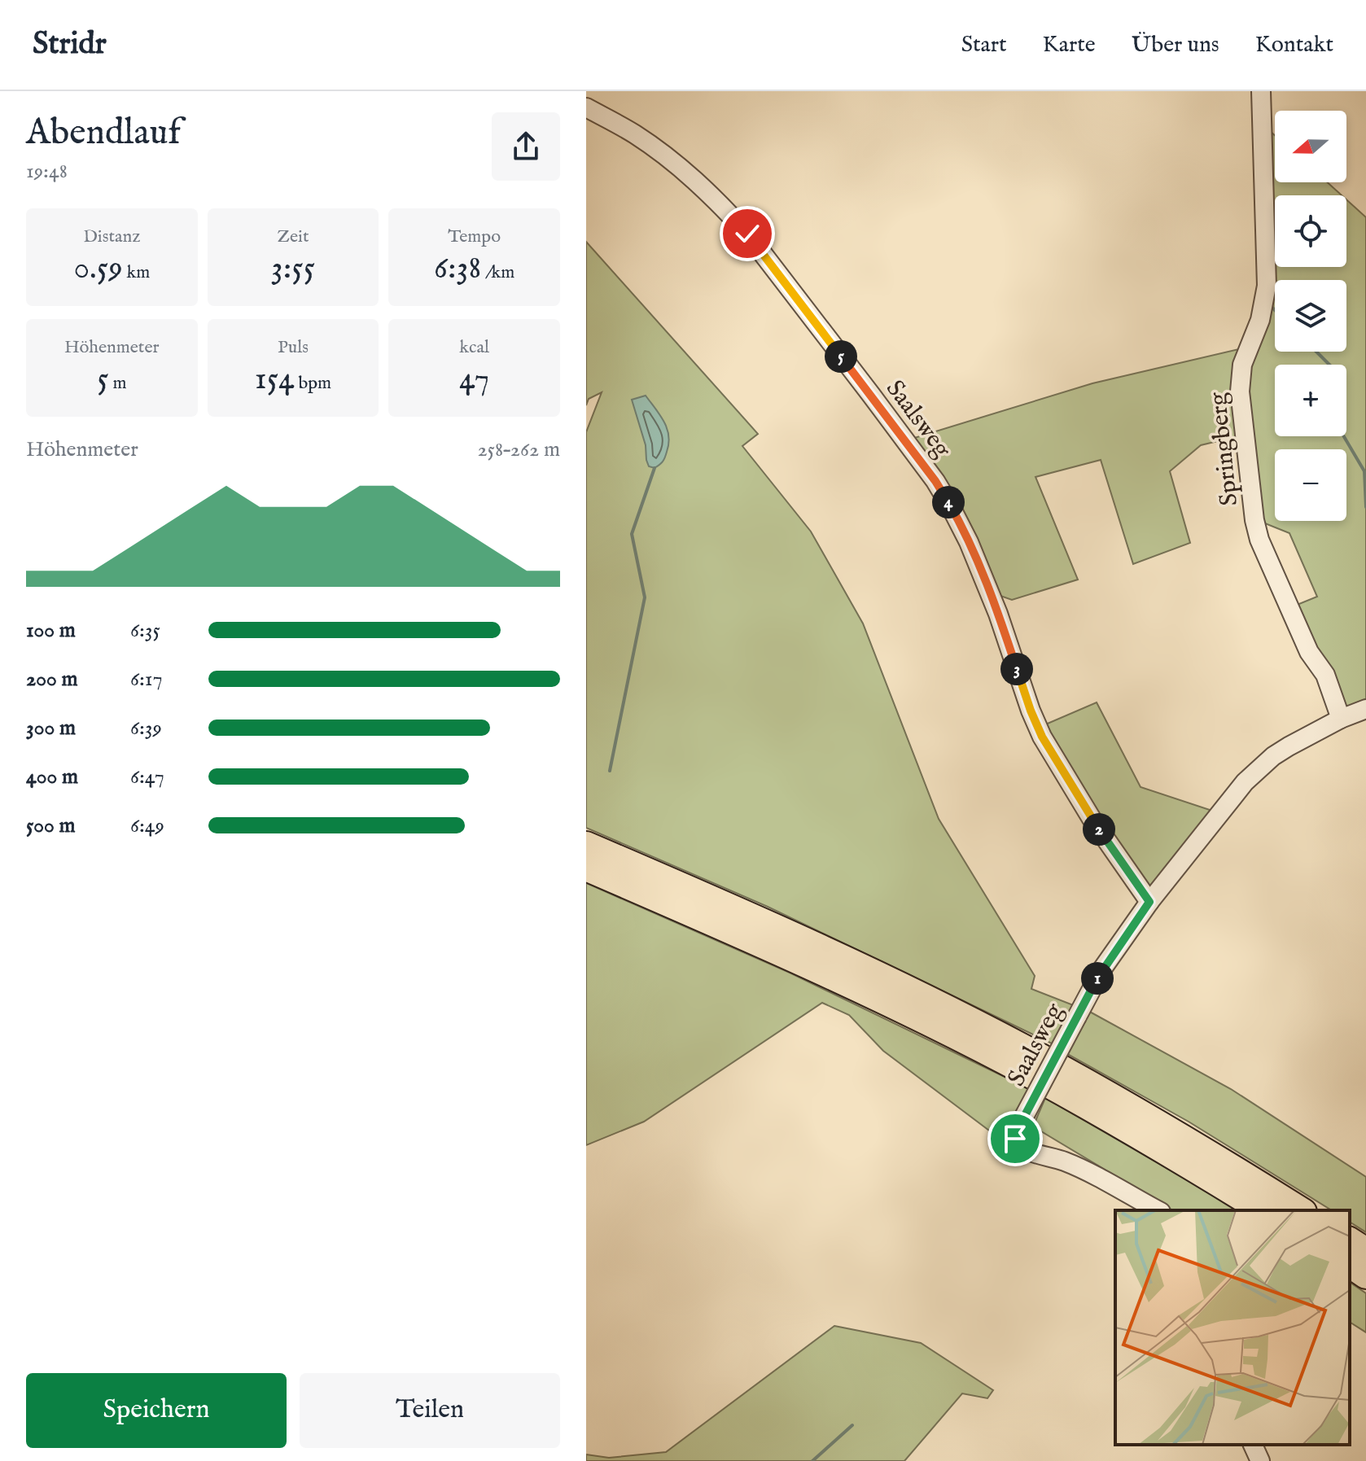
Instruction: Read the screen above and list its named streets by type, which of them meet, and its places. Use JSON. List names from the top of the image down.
{
  "streets": {
    "street": ["Saalsweg", "Springberg"]
  },
  "north": "left",
  "page": {
    "header": "Stridr",
    "nav": [
      "Start",
      "Karte",
      "Über uns",
      "Kontakt"
    ],
    "heading": ["Abendlauf", "19:48"],
    "map_buttons": ["+", "−"],
    "stats": [
      ["Distanz", "0.59 km"],
      ["Zeit", "3:55"],
      ["Tempo", "6:38 /km"],
      ["Höhenmeter", "5 m"],
      ["Puls", "154 bpm"],
      ["kcal", "47"]
    ],
    "pins": [
      "5",
      "4",
      "3",
      "2",
      "1"
    ],
    "chart": ["Höhenmeter", "258–262 m"],
    "list": [
      {
        "name": "100 m",
        "note": "6:35"
      },
      {
        "name": "200 m",
        "note": "6:17"
      },
      {
        "name": "300 m",
        "note": "6:39"
      },
      {
        "name": "400 m",
        "note": "6:47"
      },
      {
        "name": "500 m",
        "note": "6:49"
      }
    ],
    "buttons": ["Speichern", "Teilen"]
  }
}
